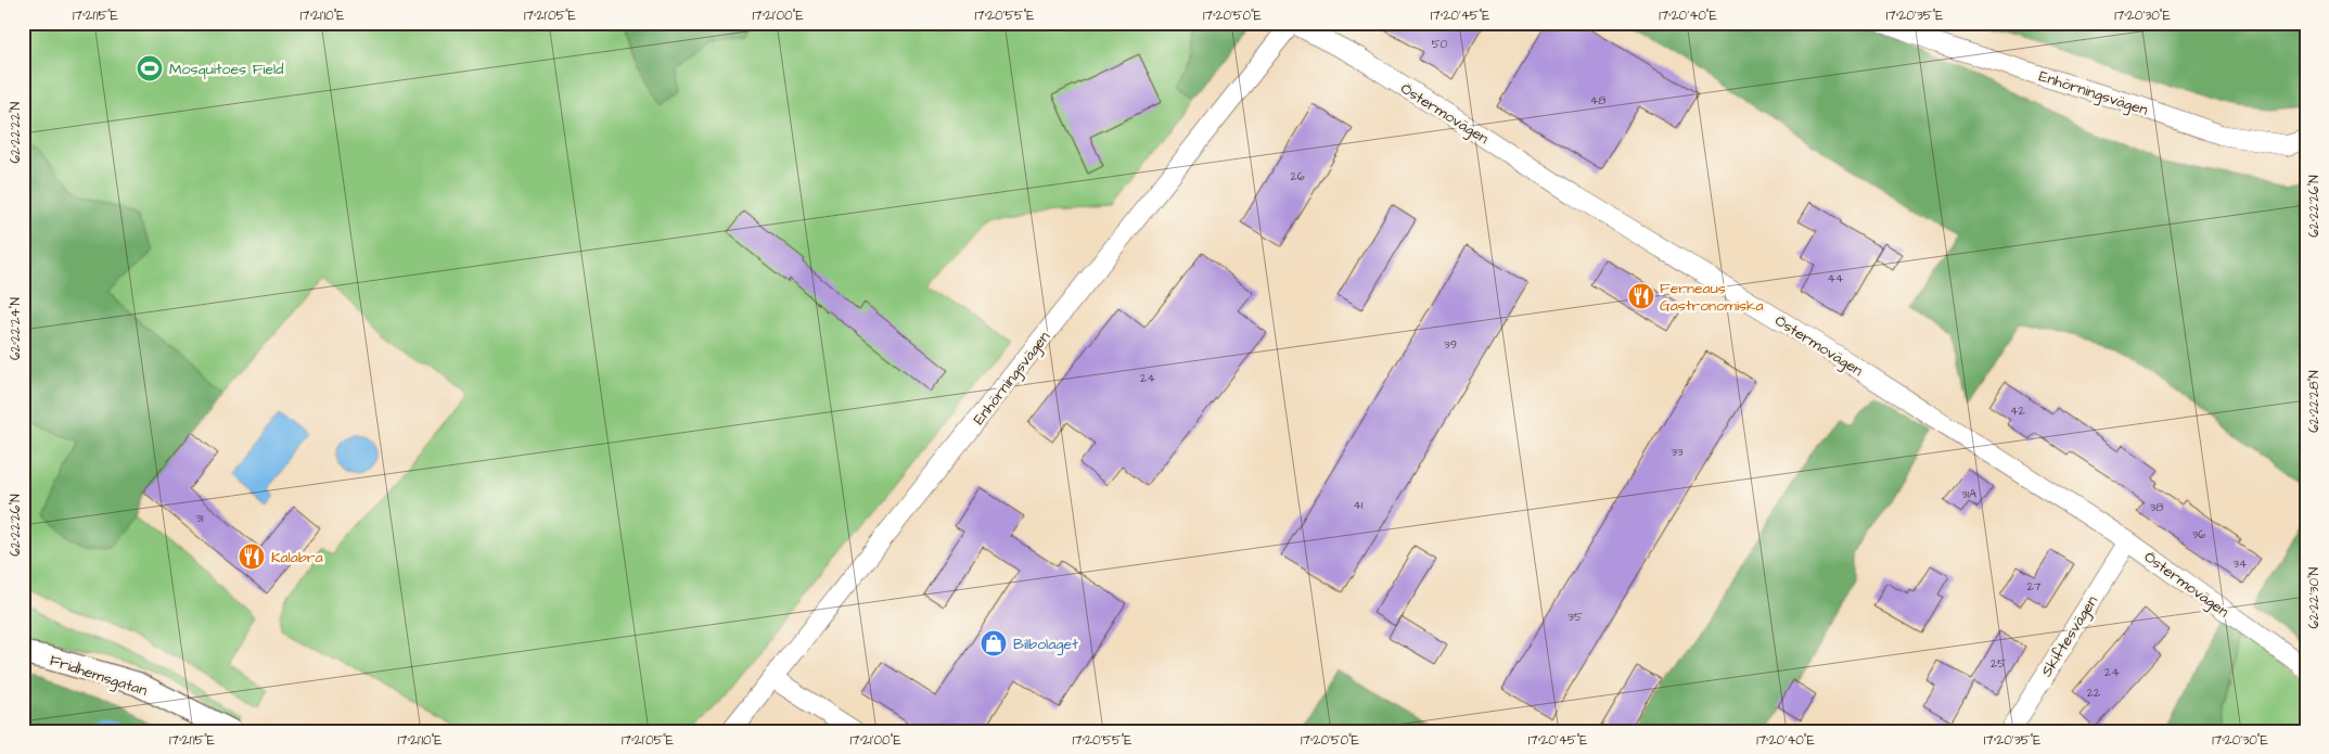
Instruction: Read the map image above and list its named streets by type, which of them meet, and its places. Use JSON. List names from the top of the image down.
{
  "streets": {
    "street": [
      "Enhörningsvägen",
      "Östermovägen",
      "Skiftesvägen",
      "Fridhemsgatan"
    ]
  },
  "crossings": [
    ["Enhörningsvägen", "Östermovägen"],
    ["Östermovägen", "Skiftesvägen"]
  ],
  "places": {
    "sports": ["Mosquitoes Field"],
    "restaurant": ["Ferneaus Gastronomiska", "Kalabra"],
    "shop": ["Bilbolaget"]
  },
  "house_numbers": [
    "50",
    "48",
    "26",
    "44",
    "39",
    "24",
    "42",
    "33",
    "31A",
    "41",
    "38",
    "31",
    "36",
    "34",
    "27",
    "35",
    "25",
    "24",
    "22"
  ],
  "coordinates": [
    "17°21'15\"E",
    "17°21'10\"E",
    "17°21'05\"E",
    "17°21'00\"E",
    "17°20'55\"E",
    "17°20'50\"E",
    "17°20'45\"E",
    "17°20'40\"E",
    "17°20'35\"E",
    "17°20'30\"E",
    "62°22'22\"N",
    "62°22'26\"N",
    "62°22'24\"N",
    "62°22'28\"N",
    "62°22'30\"N"
  ]
}
